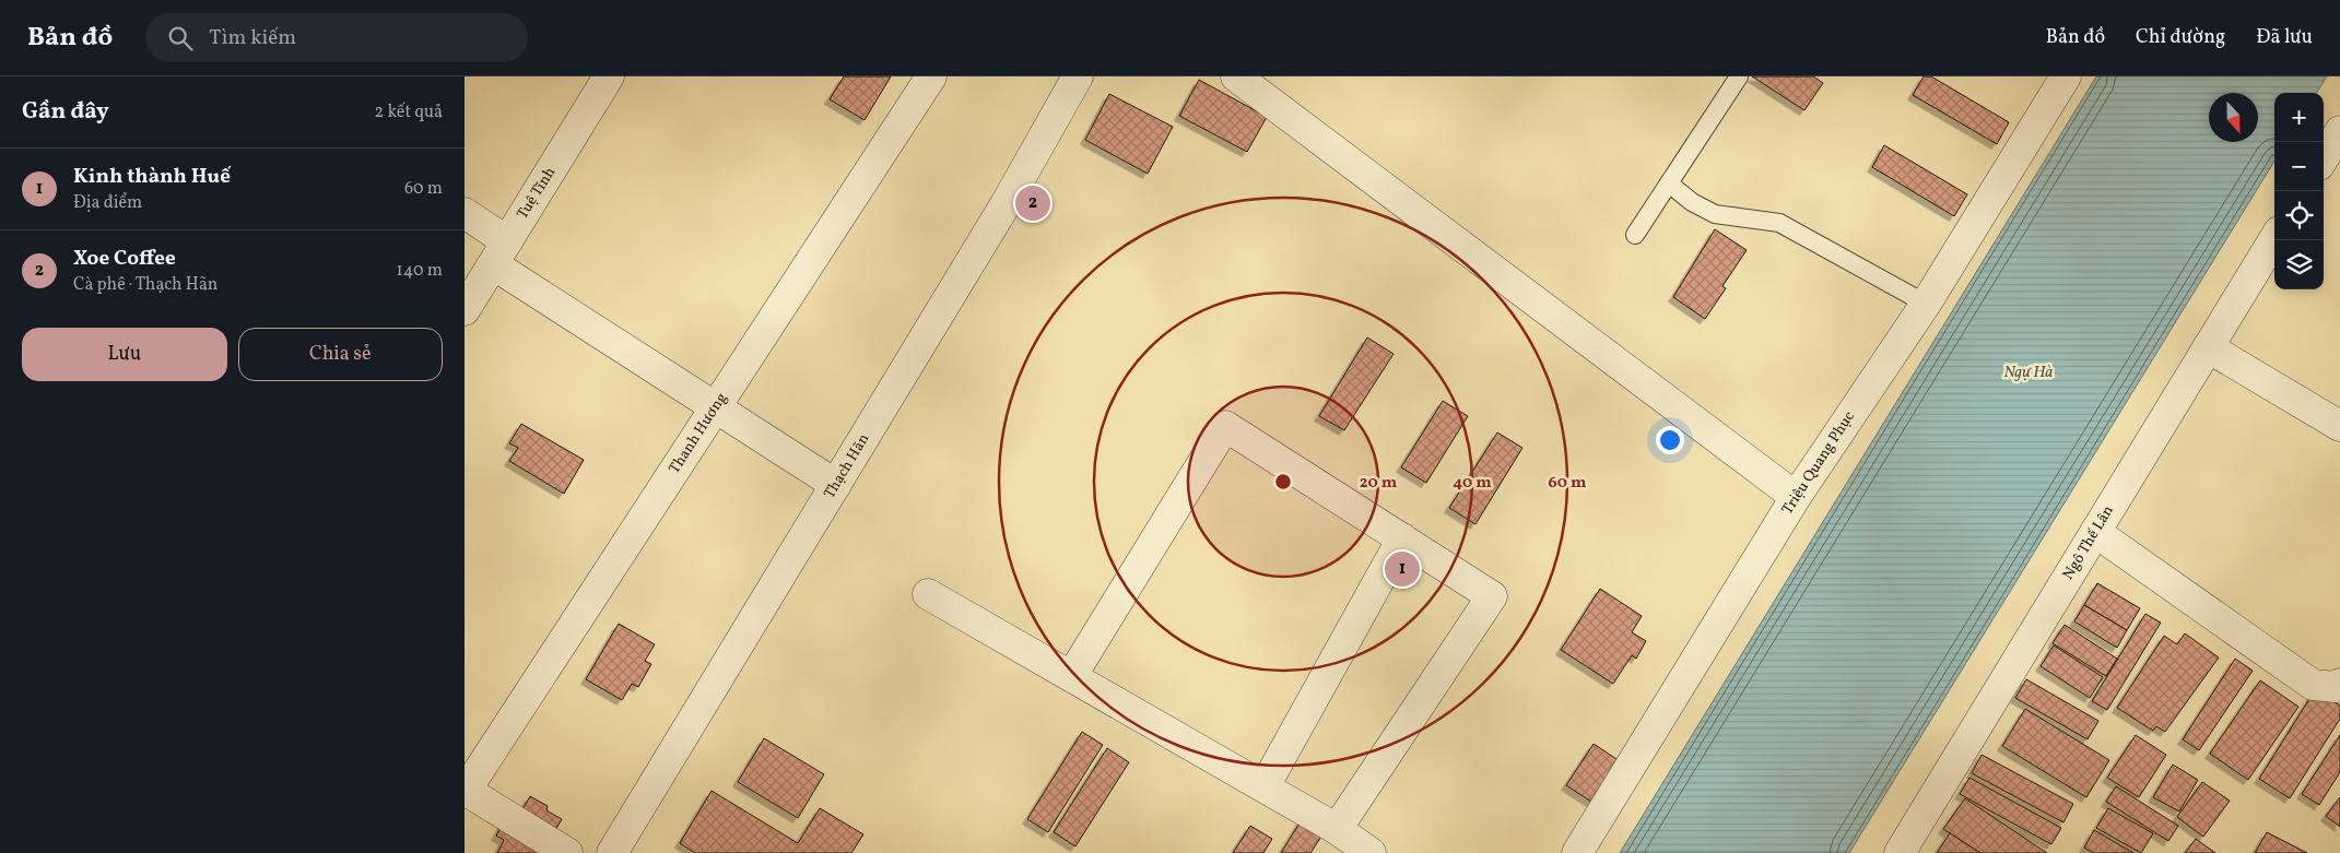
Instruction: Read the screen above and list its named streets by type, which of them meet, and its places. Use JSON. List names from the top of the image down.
{
  "streets": {
    "street": [
      "Tuệ Tĩnh",
      "Thanh Hương",
      "Triệu Quang Phục",
      "Thạch Hãn",
      "Ngô Thế Lân"
    ]
  },
  "water": ["Ngự Hà"],
  "north": "bottom",
  "page": {
    "header": "Bản đồ",
    "search": "Tìm kiếm",
    "nav": ["Bản đồ", "Chỉ đường", "Đã lưu"],
    "heading": ["Gần đây", "2 kết quả"],
    "map_buttons": ["+", "−"],
    "list": [
      {
        "mark": "1",
        "name": "Kinh thành Huế",
        "note": "Địa điểm",
        "value": "60 m"
      },
      {
        "mark": "2",
        "name": "Xoe Coffee",
        "note": "Cà phê · Thạch Hãn",
        "value": "140 m"
      }
    ],
    "pins": ["2", "1"],
    "buttons": ["Lưu", "Chia sẻ"]
  },
  "rings": ["20 m", "40 m", "60 m"]
}
